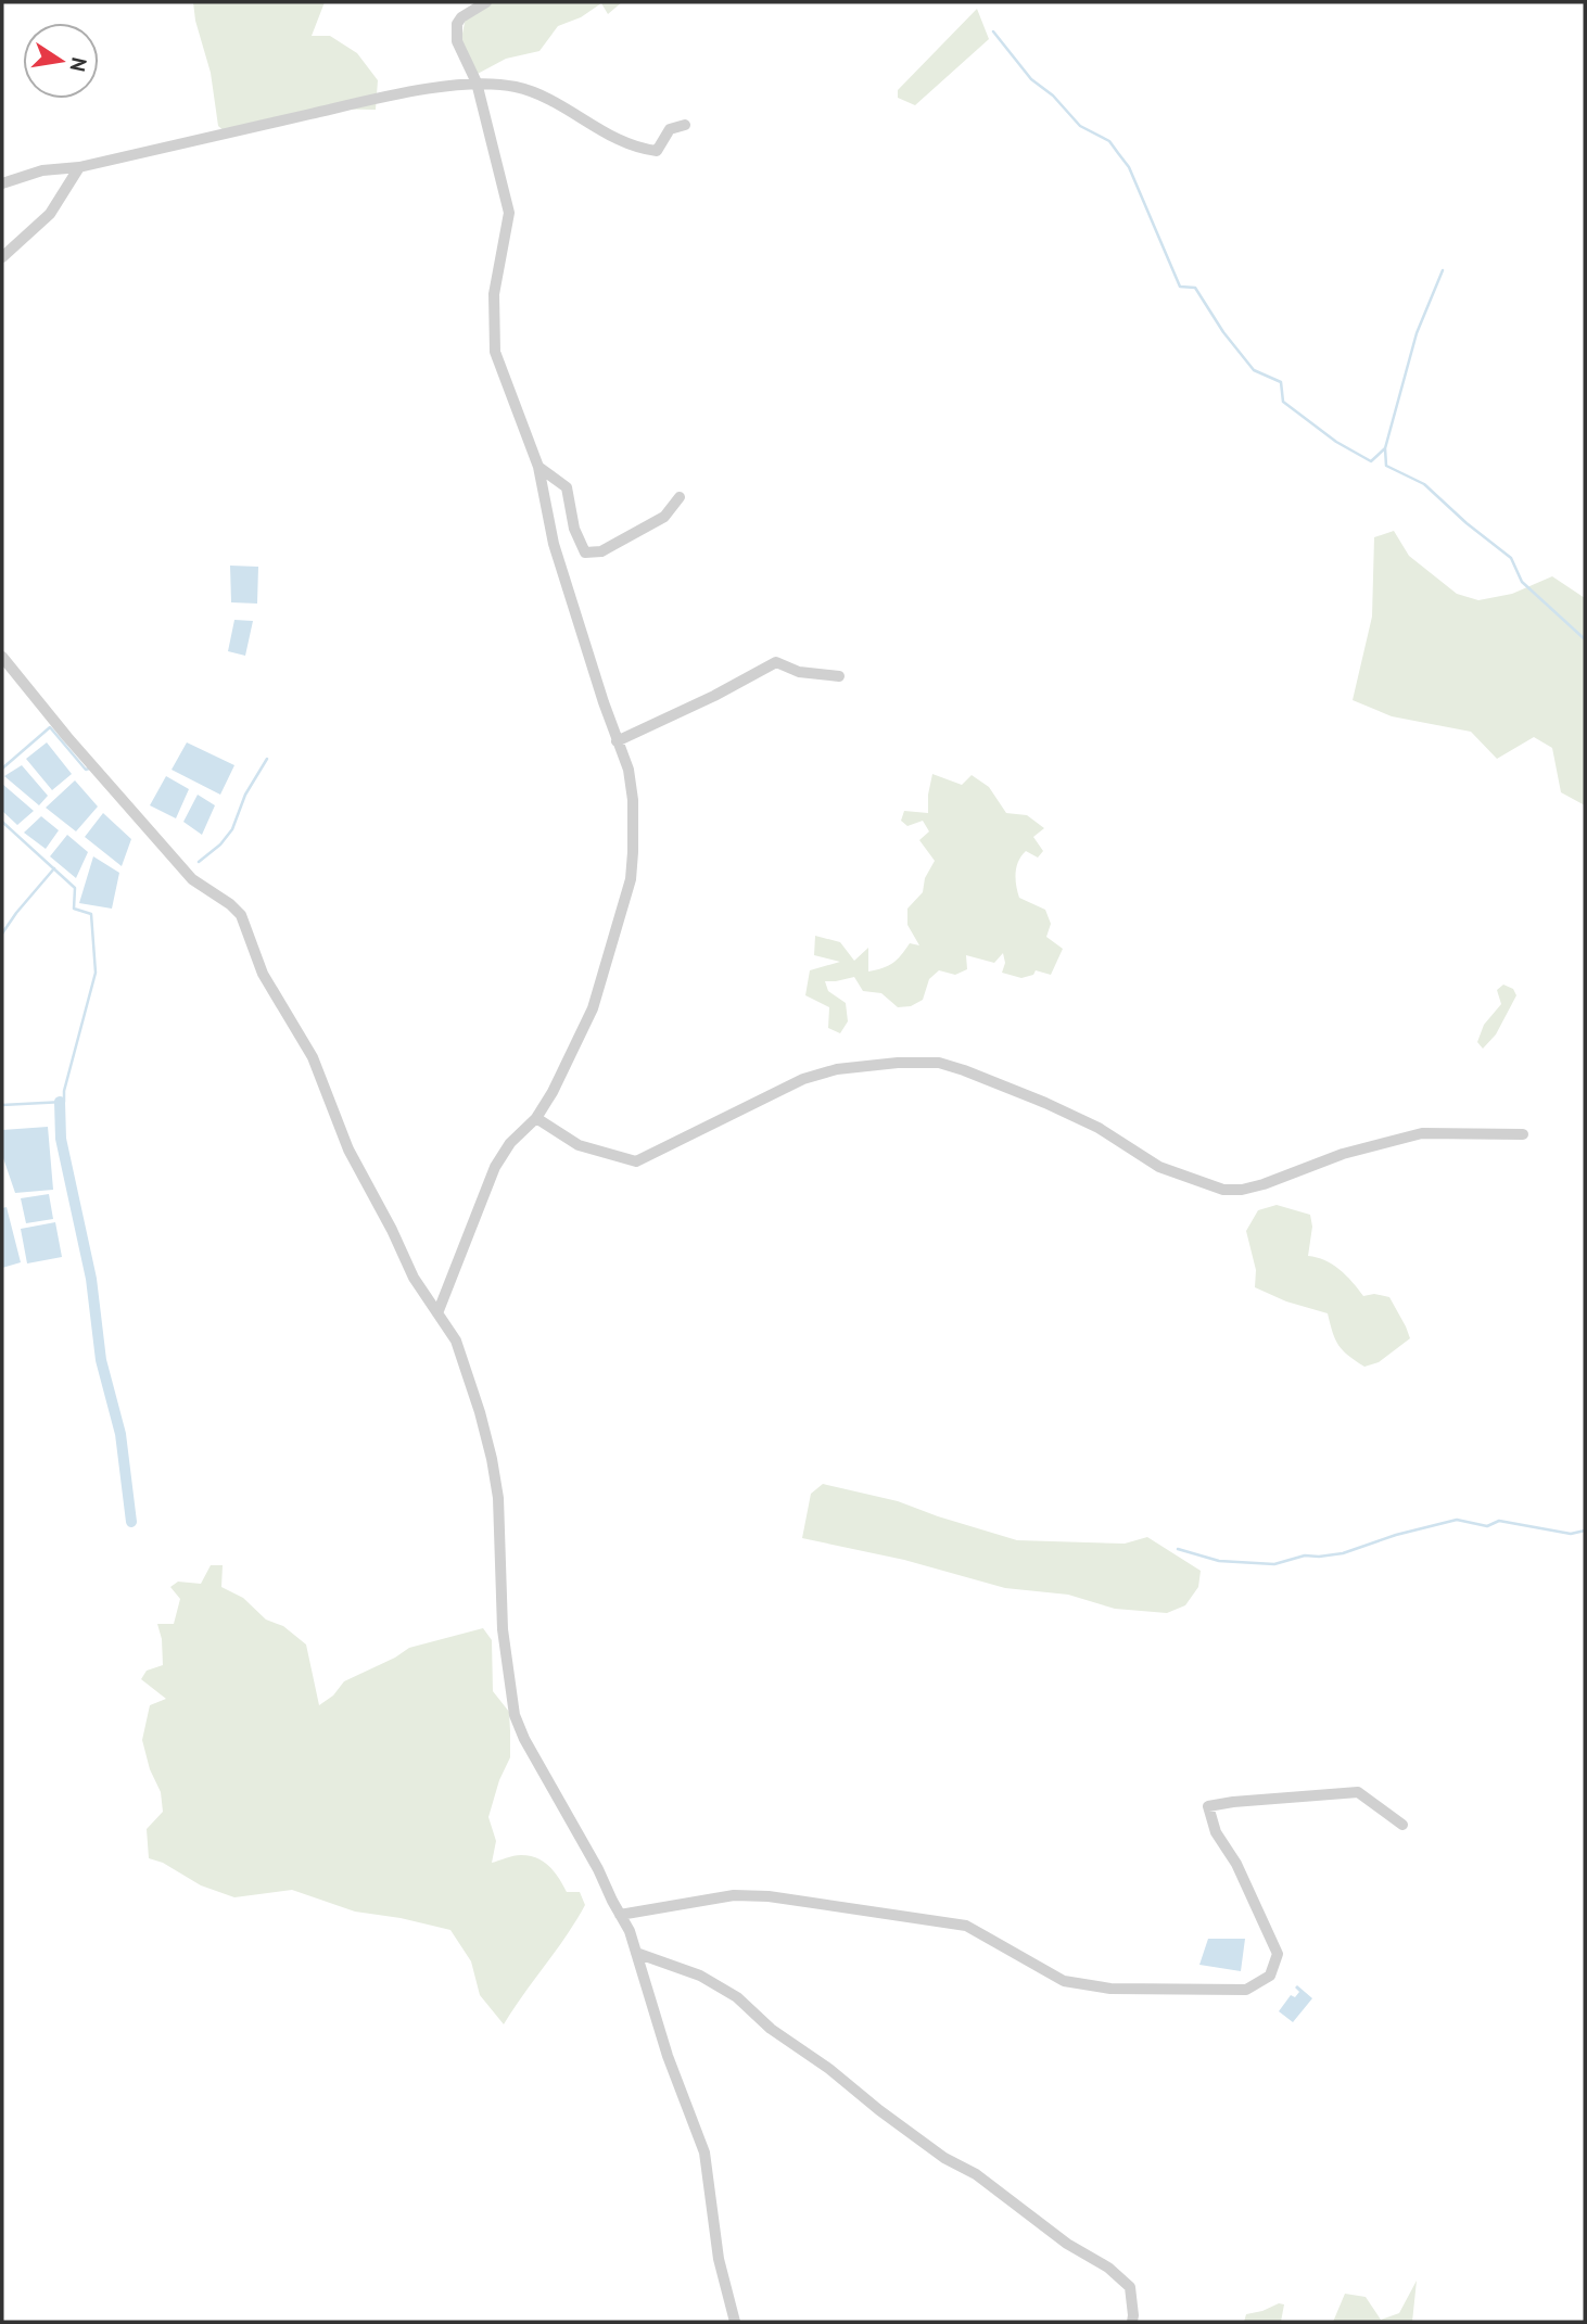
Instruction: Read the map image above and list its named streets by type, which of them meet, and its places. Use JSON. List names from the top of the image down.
{
  "north": "right"
}
